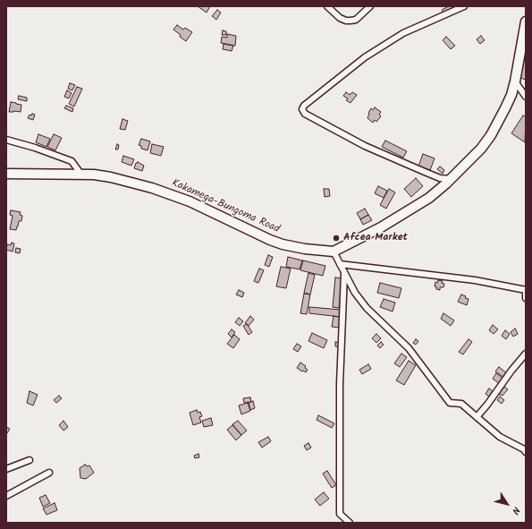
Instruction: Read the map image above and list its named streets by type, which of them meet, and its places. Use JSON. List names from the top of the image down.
{
  "streets": {
    "main road": ["Kakamega-Bungoma Road"]
  },
  "places": ["Afcea Market"],
  "north": "bottom right"
}
